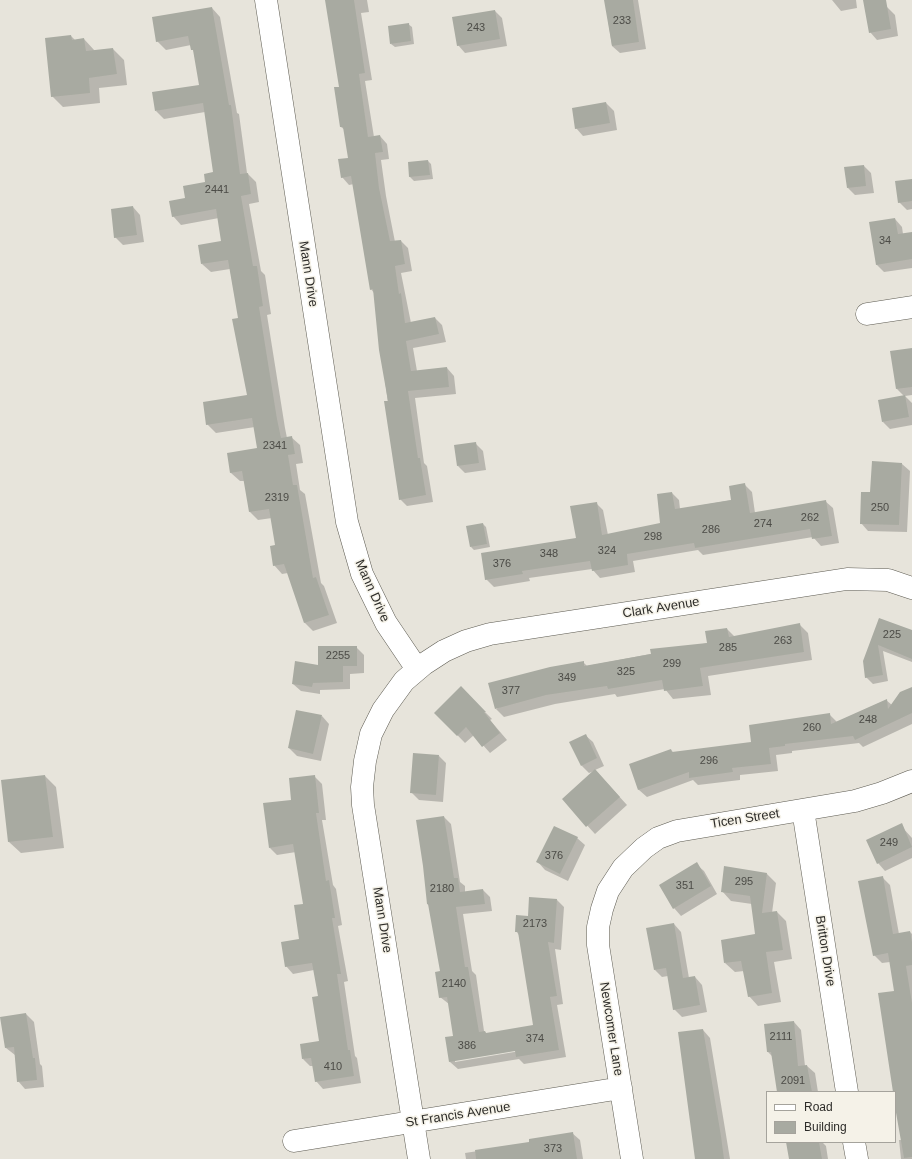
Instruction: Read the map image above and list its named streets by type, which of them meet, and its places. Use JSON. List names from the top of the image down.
{
  "streets": {
    "street": [
      "Mann Drive",
      "Clark Avenue",
      "Ticen Street",
      "Britton Drive",
      "Newcomer Lane",
      "St Francis Avenue"
    ]
  },
  "crossings": [
    ["Mann Drive", "Clark Avenue"],
    ["Mann Drive", "St Francis Avenue"],
    ["Ticen Street", "Britton Drive"],
    ["Ticen Street", "Newcomer Lane"],
    ["Newcomer Lane", "St Francis Avenue"]
  ],
  "house_numbers": [
    "233",
    "243",
    "2441",
    "34",
    "2341",
    "2319",
    "250",
    "262",
    "274",
    "286",
    "298",
    "324",
    "348",
    "376",
    "225",
    "263",
    "285",
    "2255",
    "299",
    "325",
    "349",
    "377",
    "248",
    "260",
    "296",
    "249",
    "376",
    "295",
    "351",
    "2180",
    "2173",
    "2140",
    "2111",
    "374",
    "386",
    "410",
    "2091",
    "373"
  ],
  "legend": ["Road", "Building"]
}
